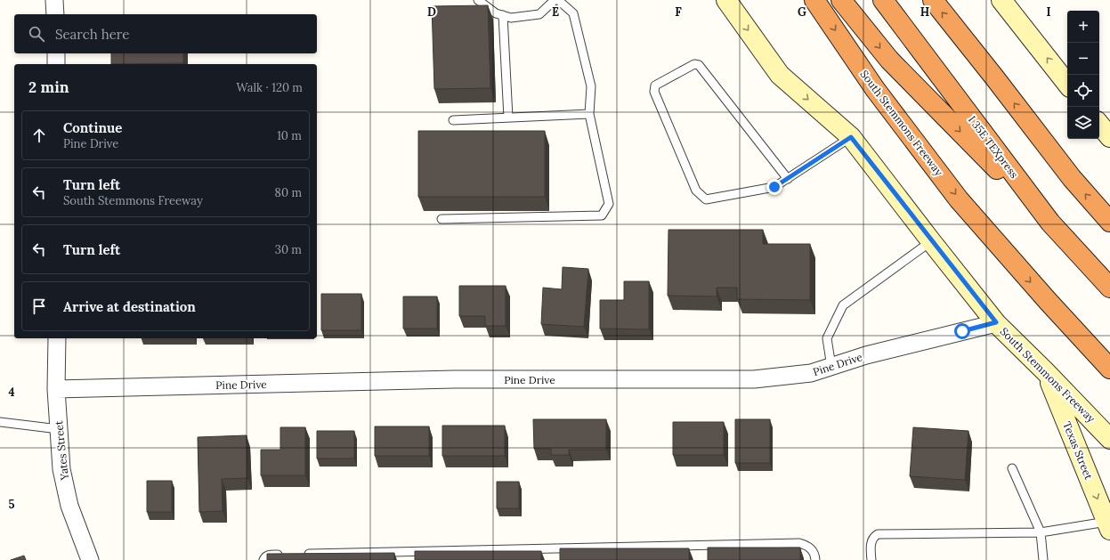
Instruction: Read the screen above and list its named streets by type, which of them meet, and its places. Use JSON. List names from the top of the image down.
{
  "streets": {
    "highway": ["South Stemmons Freeway", "I 35E TEXpress"],
    "main road": ["Texas Street"],
    "street": ["Pine Drive", "Yates Street"]
  },
  "crossings": [
    ["South Stemmons Freeway", "Pine Drive"],
    ["South Stemmons Freeway", "Texas Street"],
    ["Pine Drive", "Yates Street"]
  ],
  "one_way": ["Texas Street"],
  "page": {
    "map_buttons": ["+", "−"],
    "search": "Search here",
    "heading": ["2 min", "Walk · 120 m"],
    "list": [
      ["Continue", "Pine Drive", "10 m"],
      ["Turn left", "South Stemmons Freeway", "80 m"],
      ["Turn left", "30 m"],
      "Arrive at destination"
    ]
  },
  "grid": {
    "columns": [
      "D",
      "E",
      "F",
      "G",
      "H",
      "I"
    ],
    "rows": ["4", "5"]
  }
}
